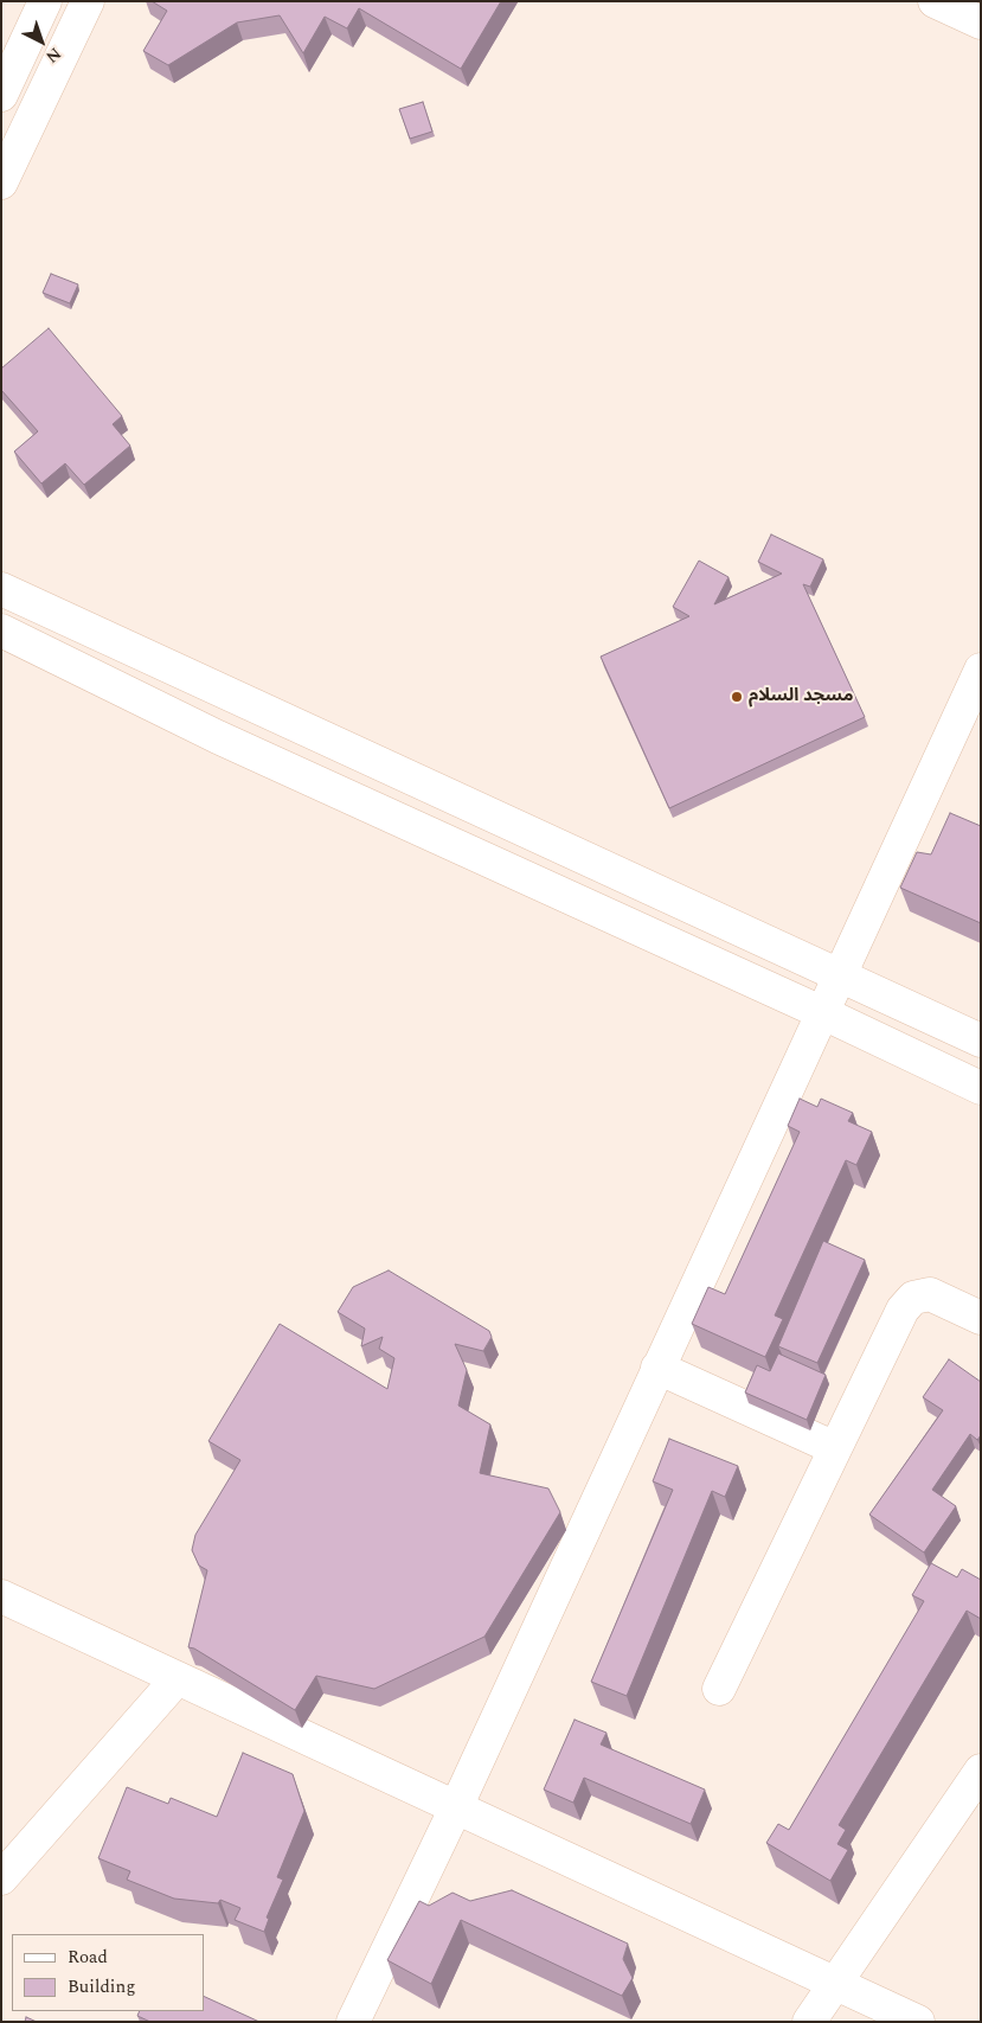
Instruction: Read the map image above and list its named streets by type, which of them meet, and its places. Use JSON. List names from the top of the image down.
{
  "places": ["مسجد السلام"],
  "legend": ["Road", "Building"],
  "north": "bottom right"
}
